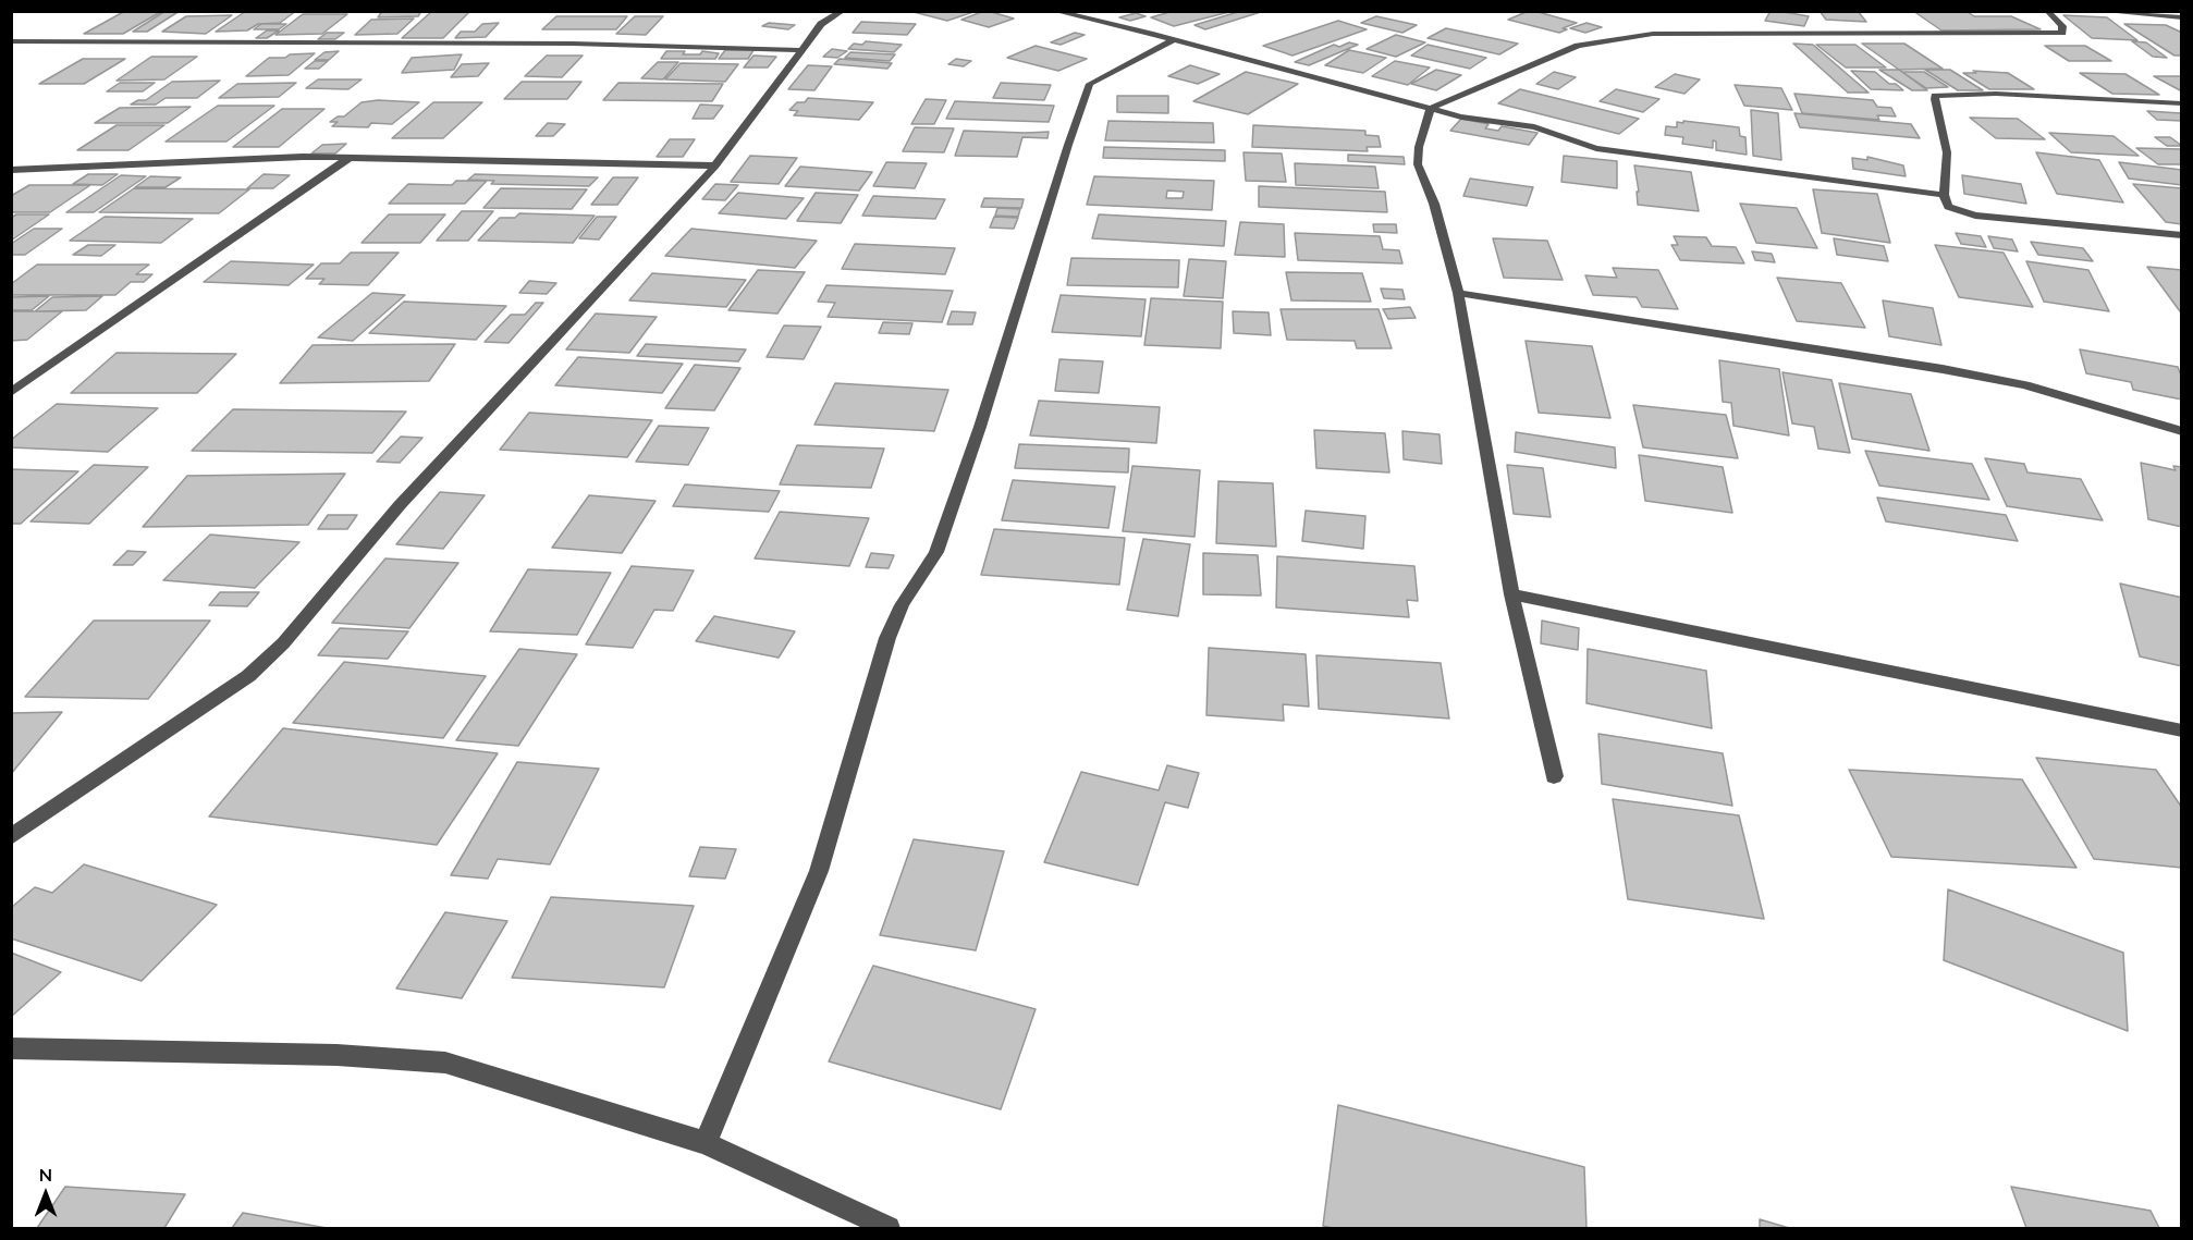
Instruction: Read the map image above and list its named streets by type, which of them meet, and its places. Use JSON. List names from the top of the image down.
{
  "north": "top"
}
